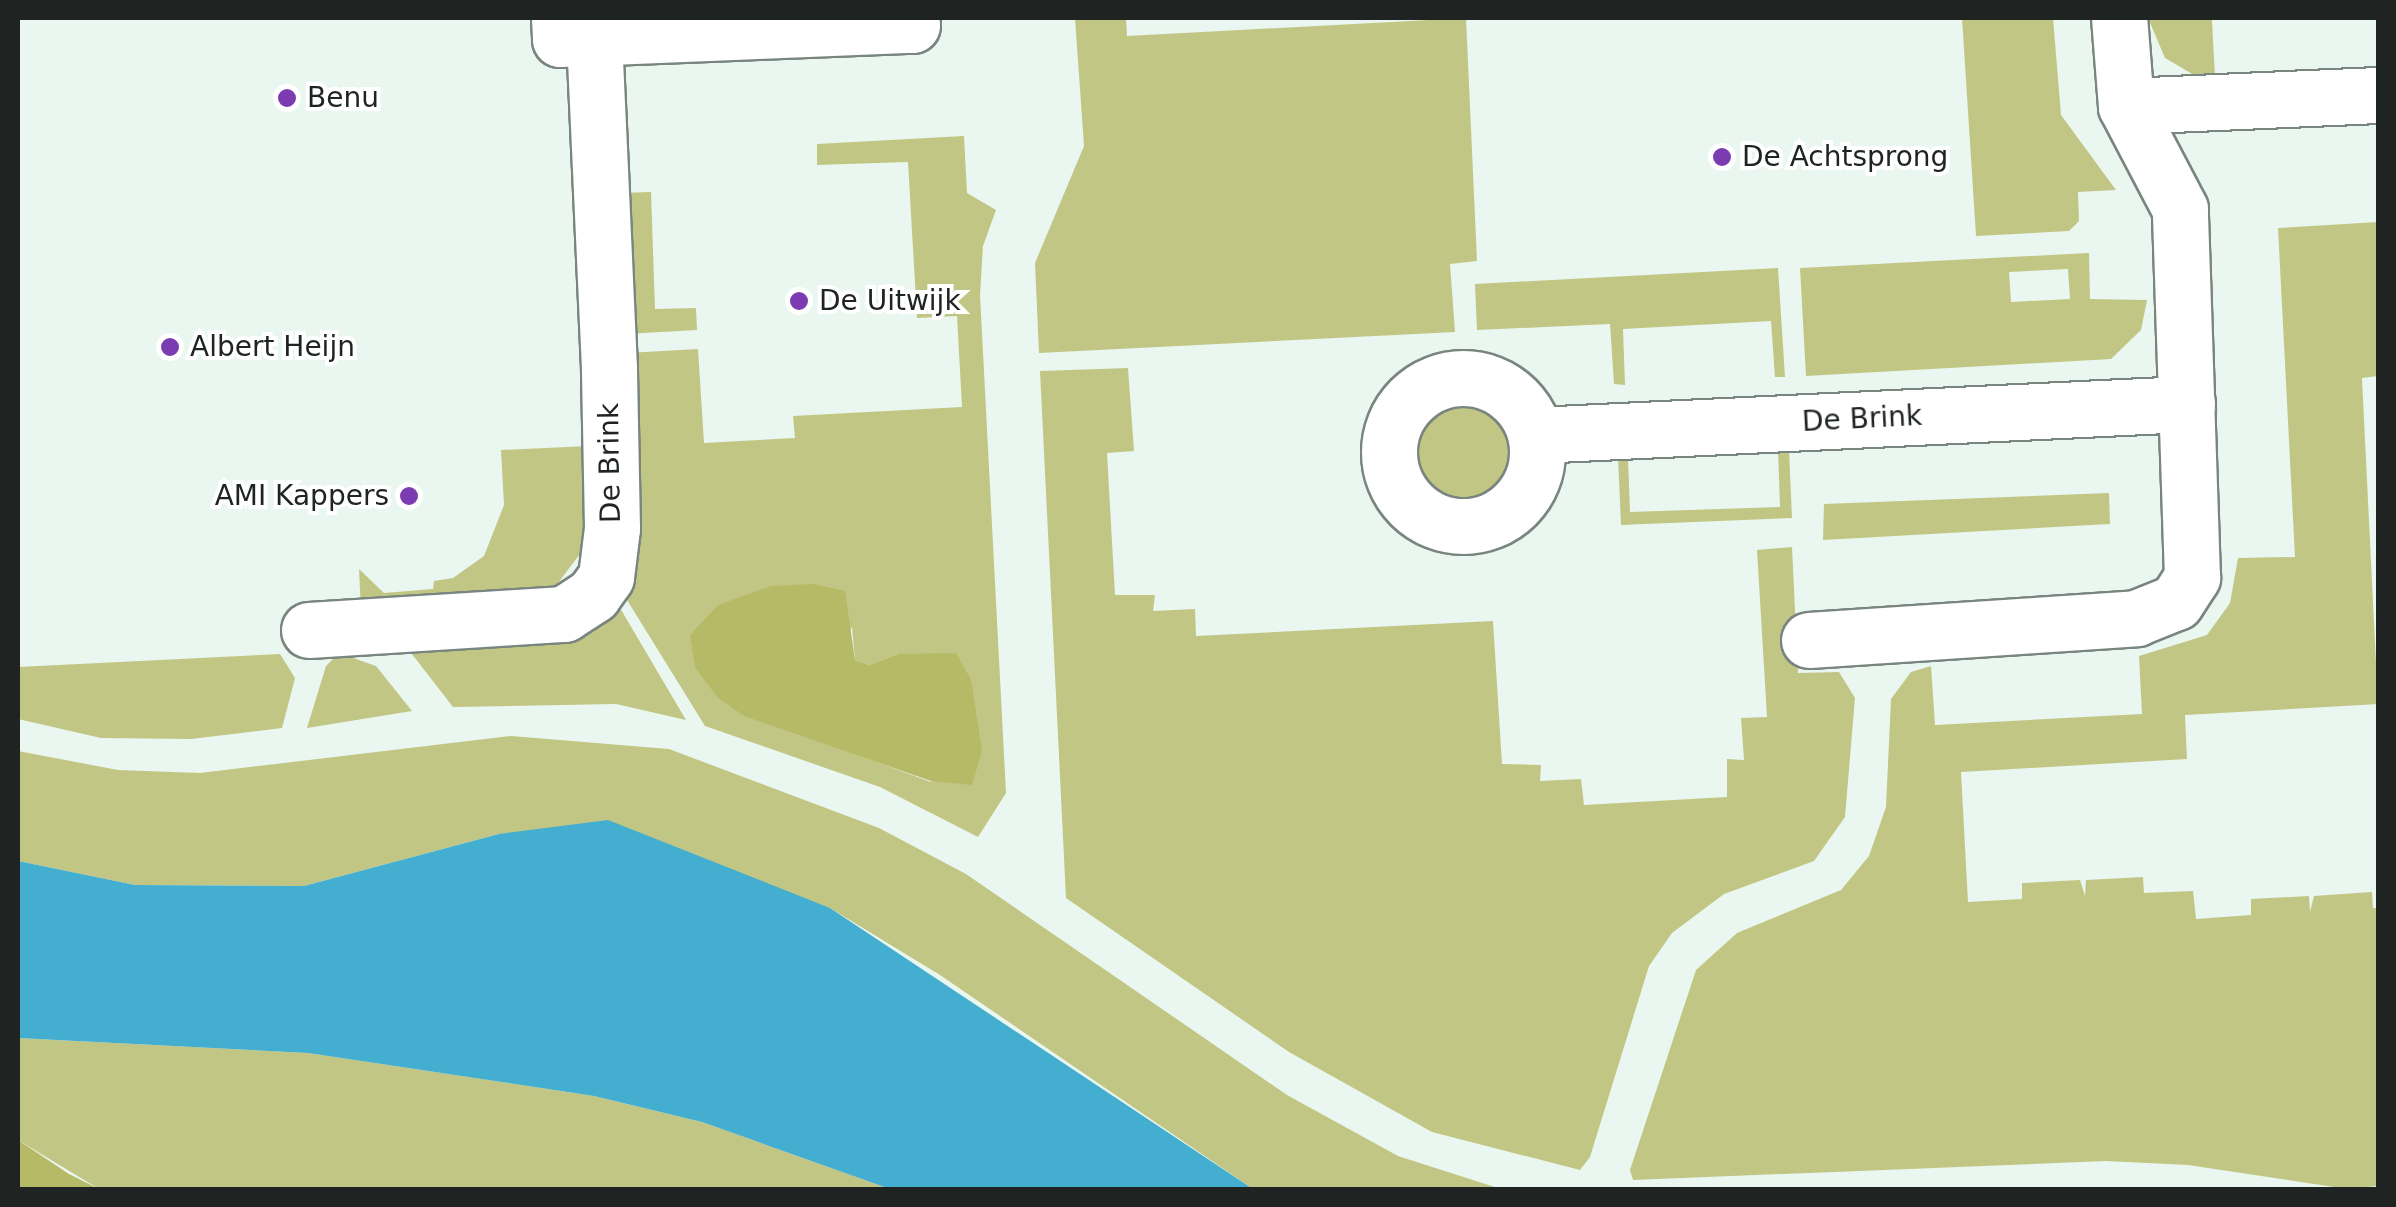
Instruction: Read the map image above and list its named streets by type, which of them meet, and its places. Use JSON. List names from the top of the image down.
{
  "streets": {
    "street": ["De Brink"]
  },
  "places": [
    "Benu",
    "De Achtsprong",
    "De Uitwijk",
    "Albert Heijn",
    "AMI Kappers"
  ]
}
